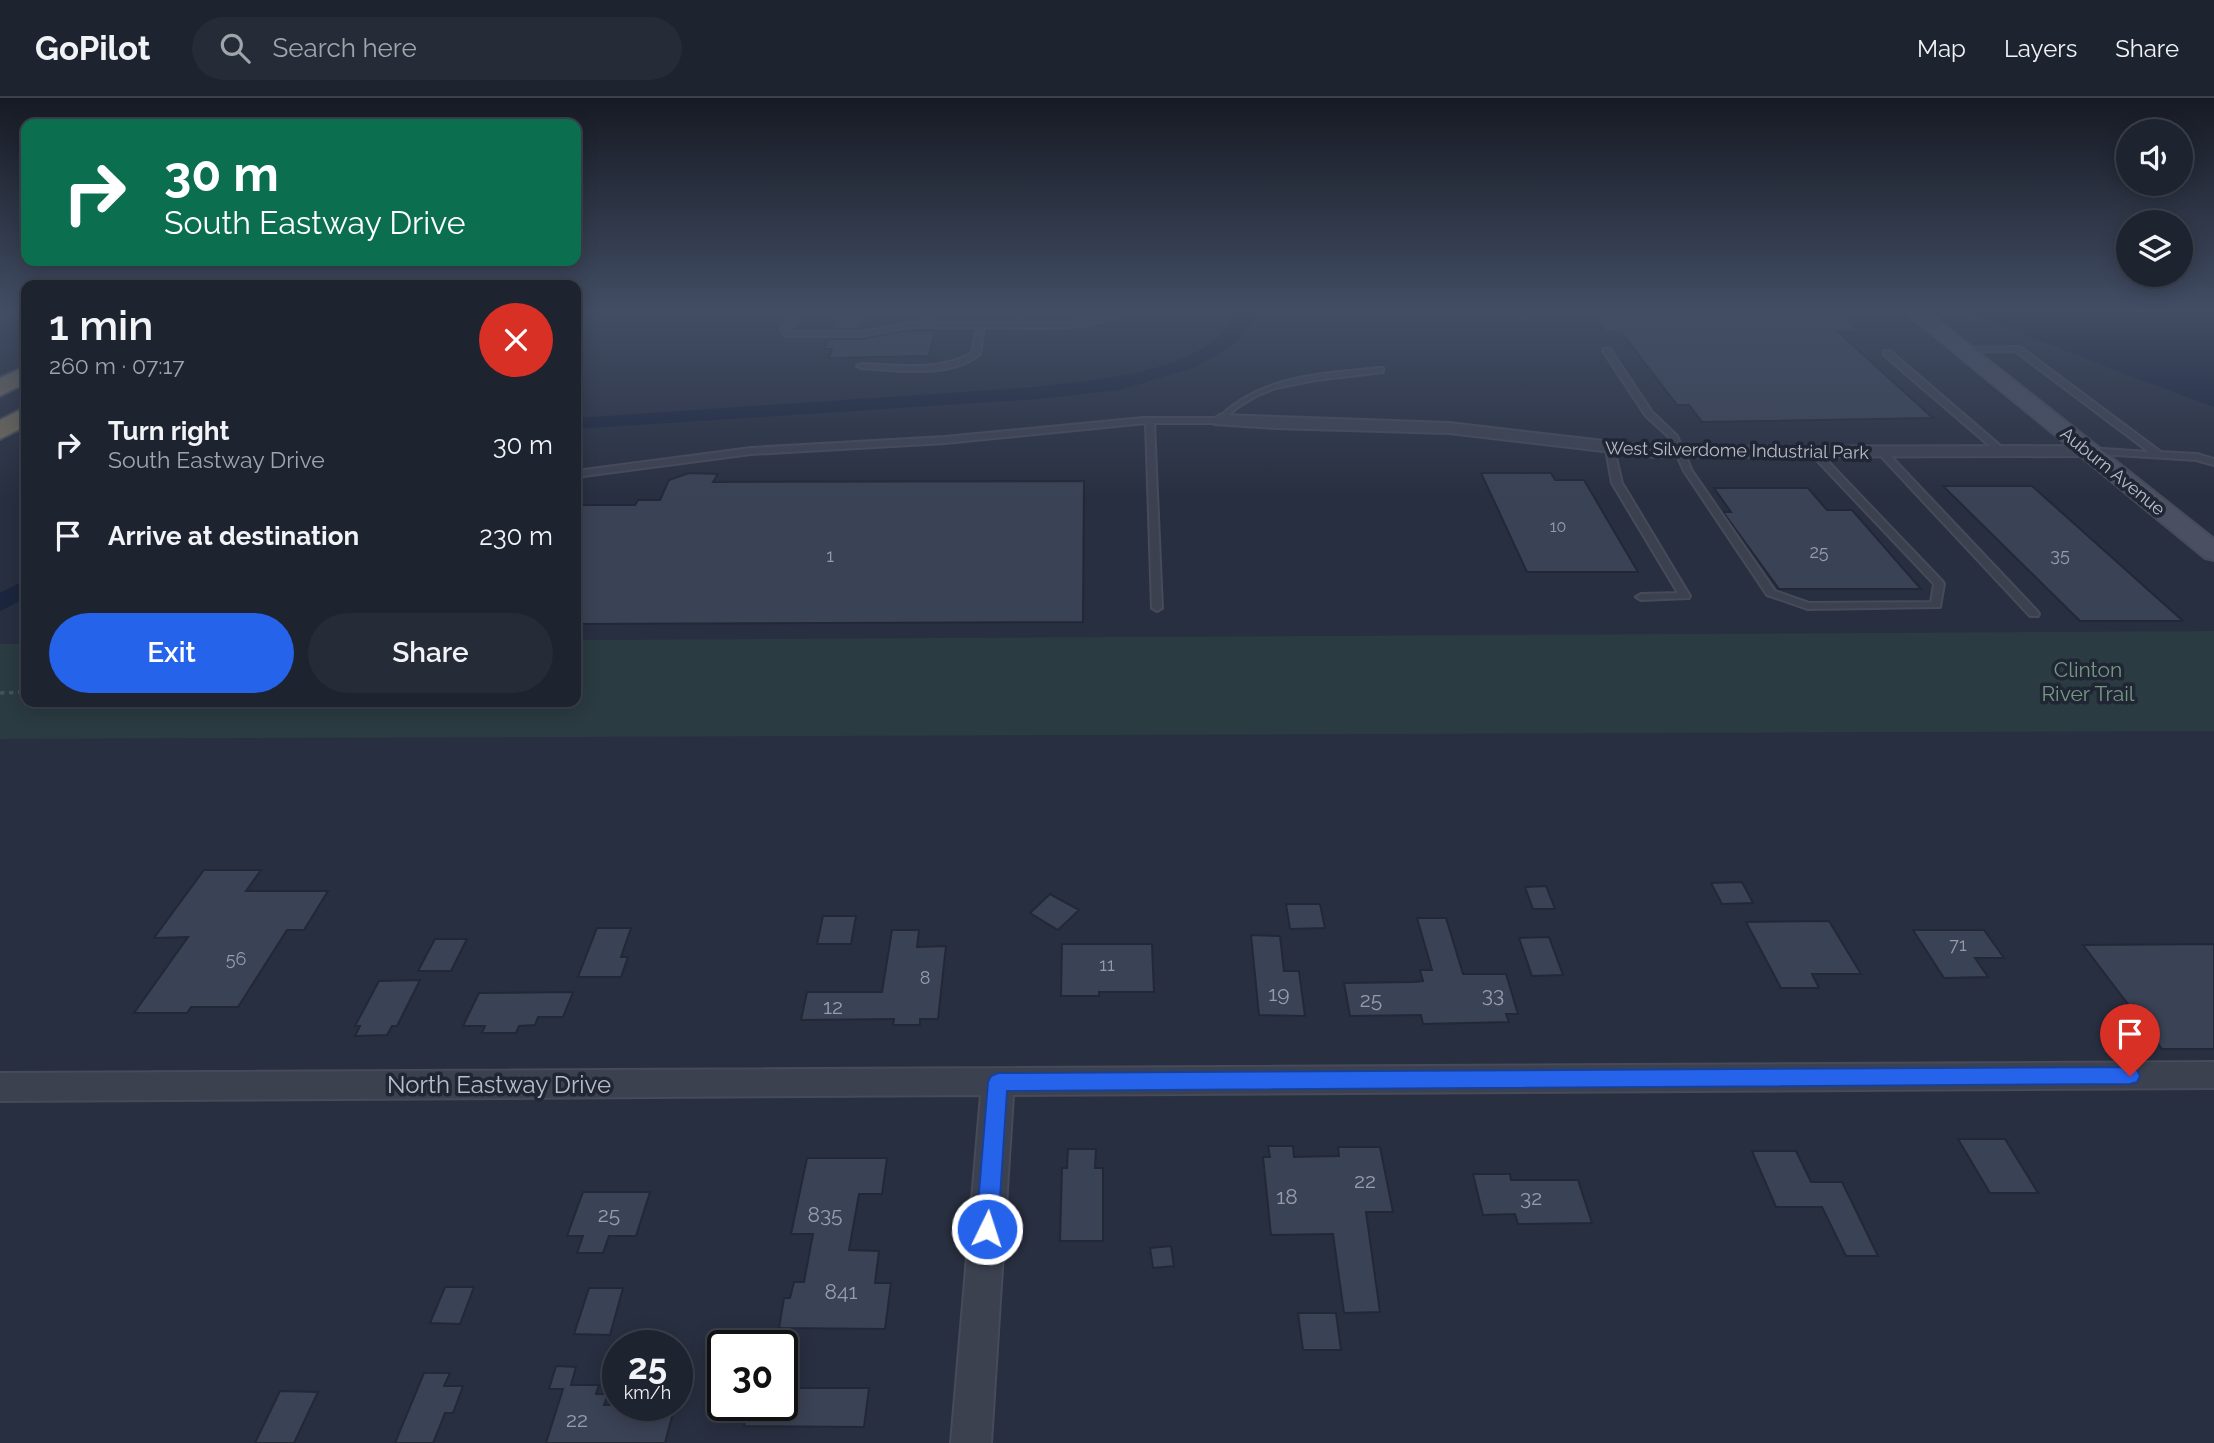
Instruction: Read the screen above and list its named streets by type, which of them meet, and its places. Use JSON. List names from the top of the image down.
{
  "streets": {
    "main road": ["Auburn Avenue"],
    "street": ["West Silverdome Industrial Park", "North Eastway Drive"]
  },
  "crossings": [
    ["West Silverdome Industrial Park", "Auburn Avenue"]
  ],
  "parks": ["Clinton River Trail"],
  "house_numbers": [
    "10",
    "25",
    "35",
    "1",
    "71",
    "56",
    "11",
    "8",
    "19",
    "33",
    "25",
    "12",
    "22",
    "18",
    "32",
    "25",
    "835",
    "841",
    "22"
  ],
  "page": {
    "header": "GoPilot",
    "search": "Search here",
    "nav": ["Map", "Layers", "Share"],
    "turn": ["30 m", "South Eastway Drive"],
    "heading": ["1 min", "260 m · 07:17"],
    "list": [
      {
        "name": "Turn right",
        "note": "South Eastway Drive",
        "value": "30 m"
      },
      {
        "name": "Arrive at destination",
        "value": "230 m"
      }
    ],
    "buttons": ["Exit", "Share"],
    "speed": "25 km/h",
    "limit": "30"
  }
}
